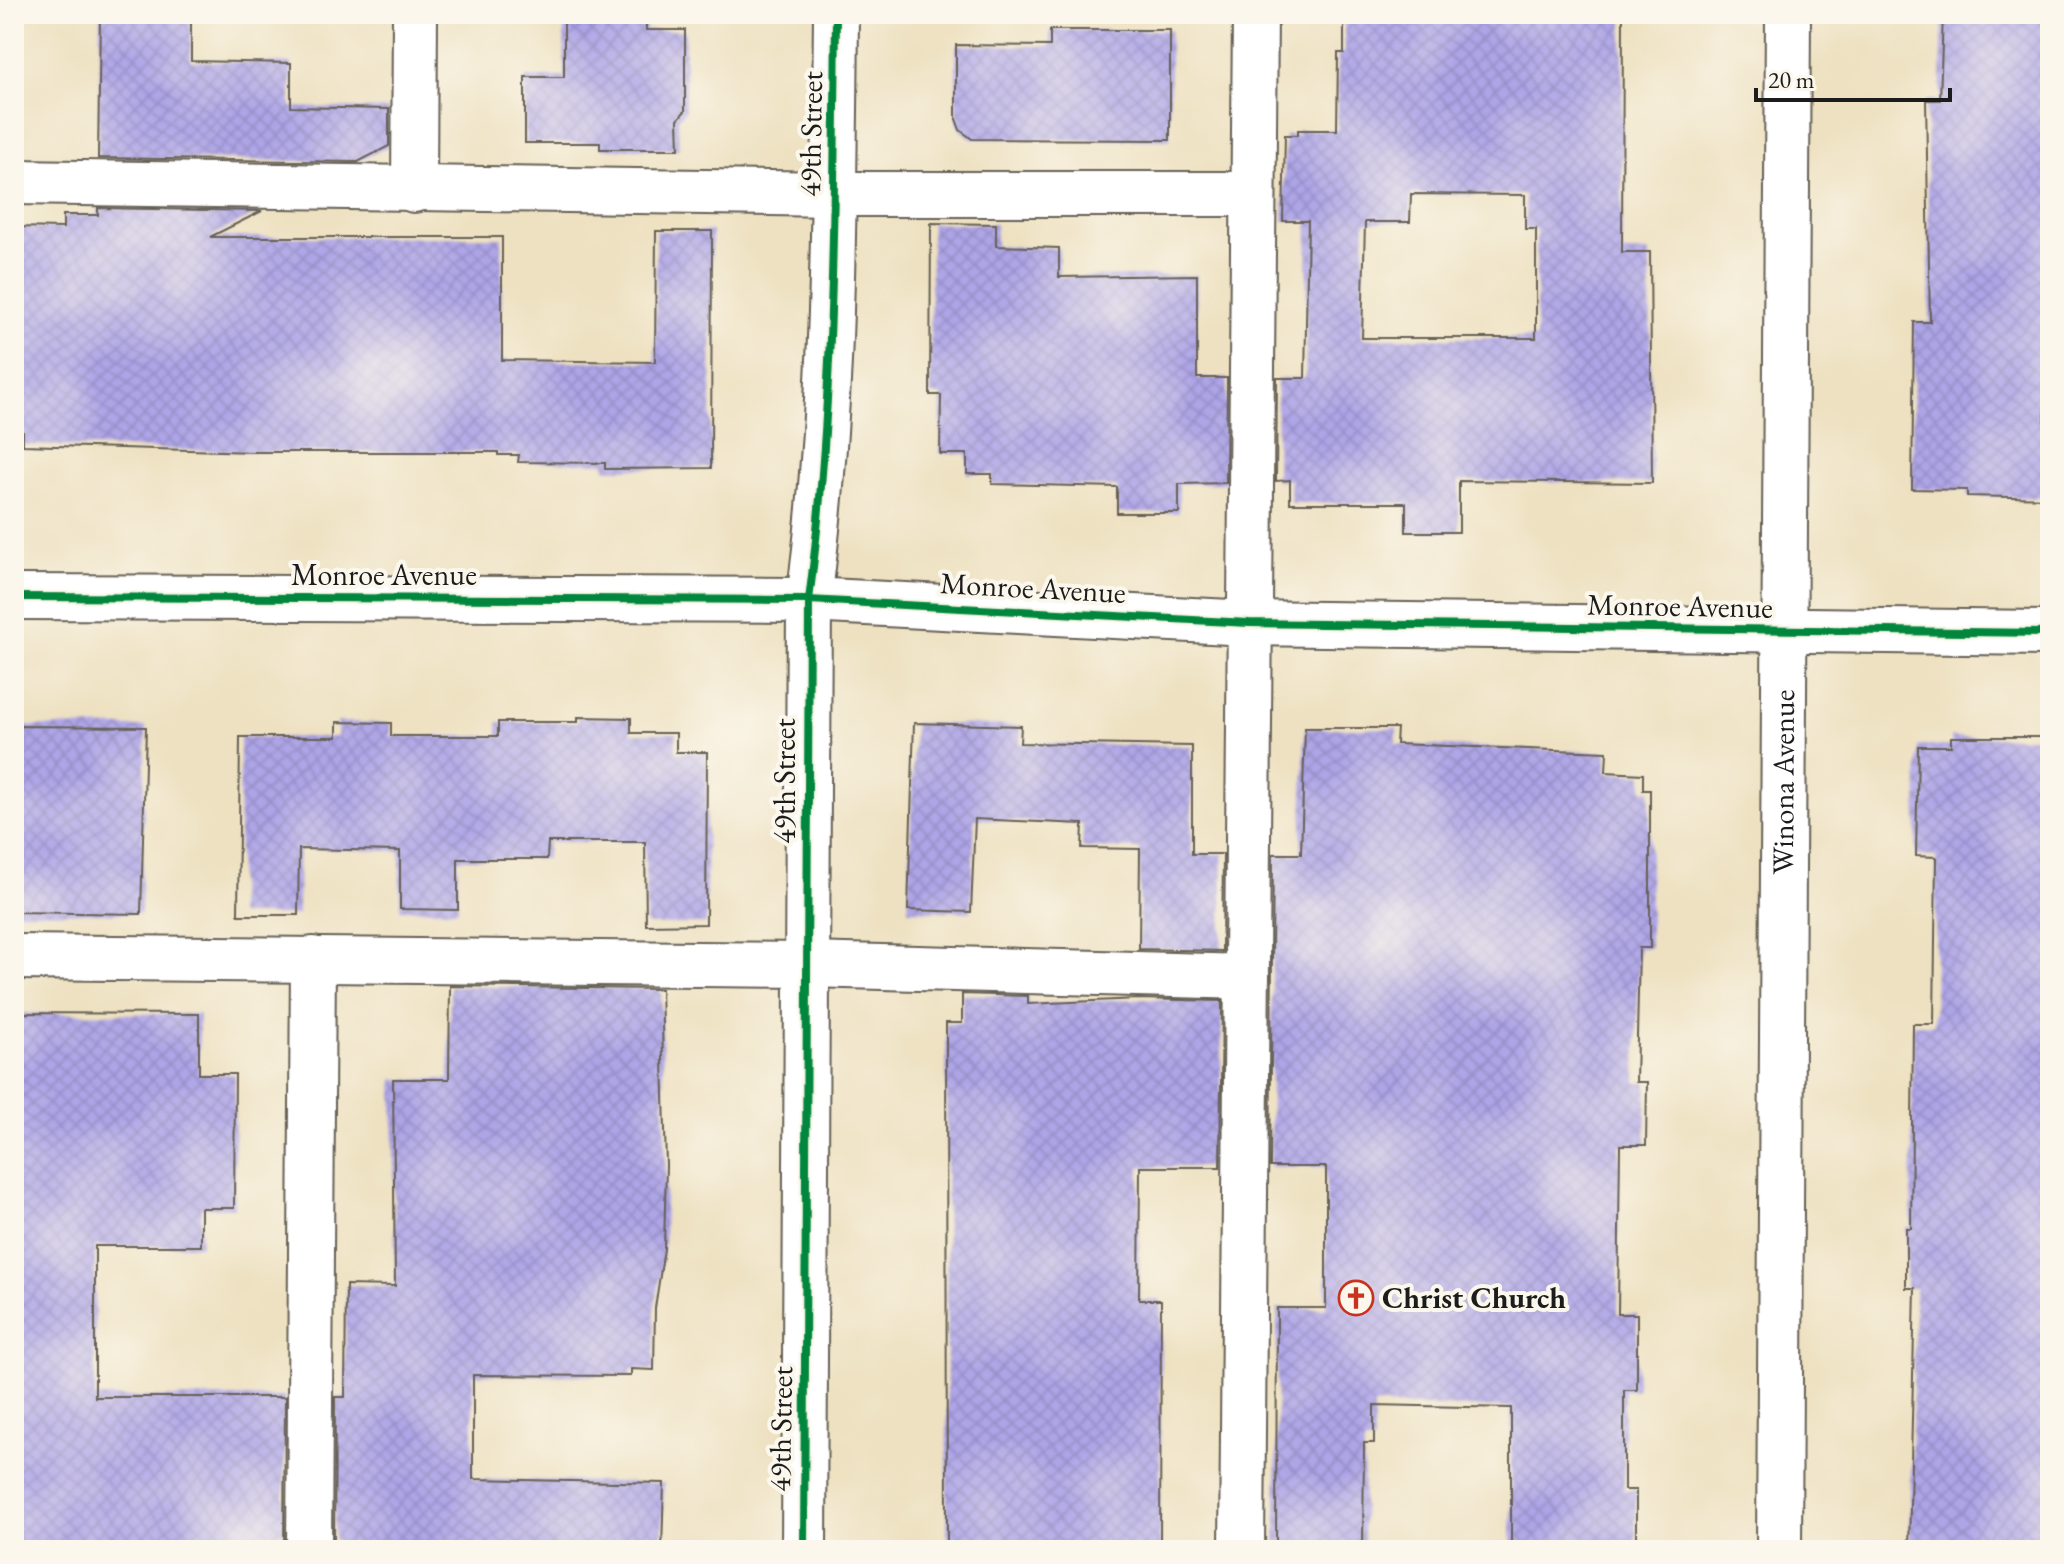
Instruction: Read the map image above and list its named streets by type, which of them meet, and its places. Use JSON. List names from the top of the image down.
{
  "streets": {
    "street": ["49th Street", "Monroe Avenue", "Winona Avenue"]
  },
  "crossings": [
    ["49th Street", "Monroe Avenue"],
    ["Monroe Avenue", "Winona Avenue"]
  ],
  "places": {
    "church": ["Christ Church"]
  },
  "scale_bar": "20 m"
}
